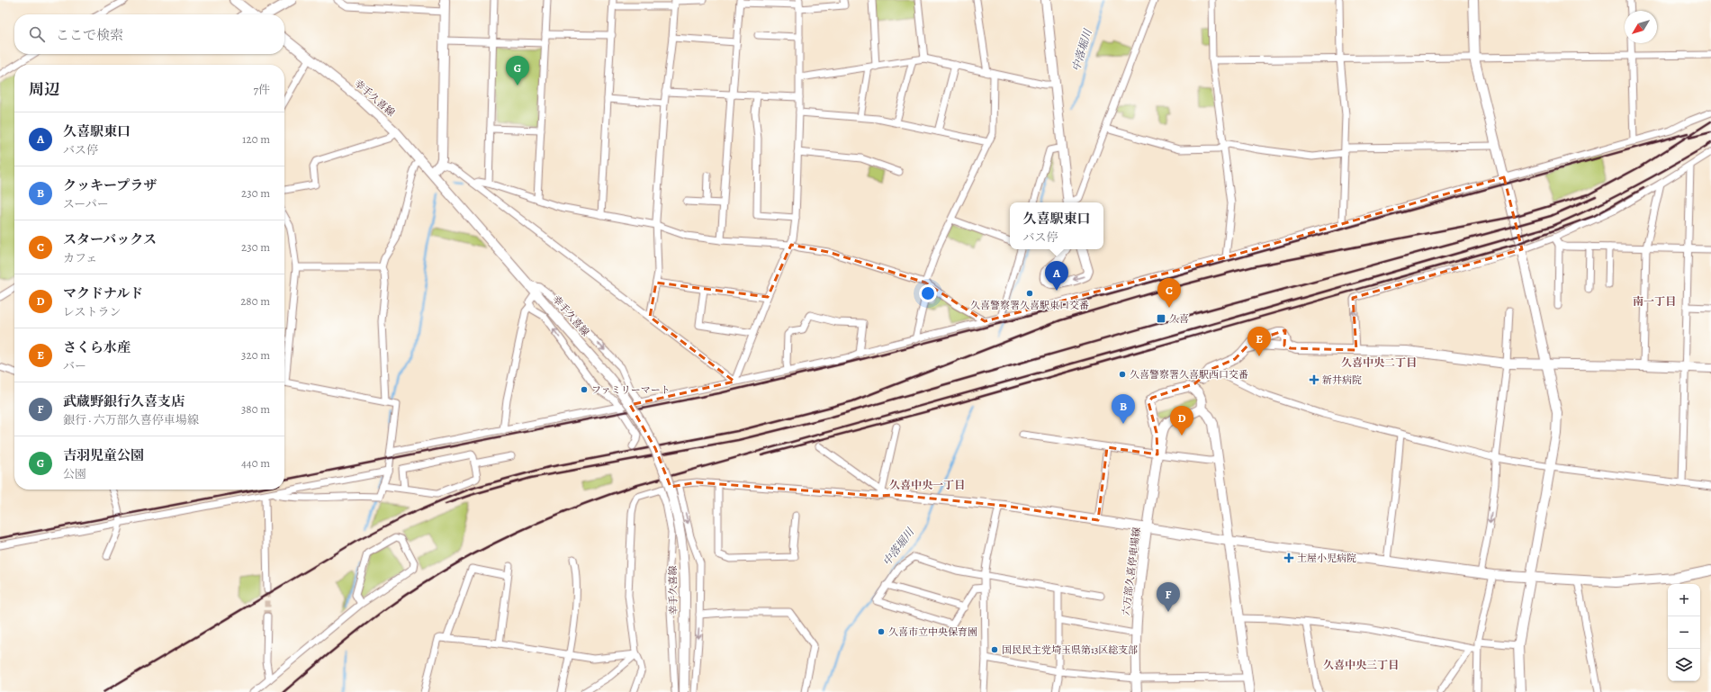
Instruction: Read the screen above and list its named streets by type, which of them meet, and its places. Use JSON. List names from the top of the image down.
{
  "streets": {
    "street": ["幸手久喜線", "六万部久喜停車場線"]
  },
  "districts": [
    "南一丁目",
    "久喜中央二丁目",
    "久喜中央一丁目",
    "久喜中央三丁目"
  ],
  "water": ["中落堀川"],
  "places": {
    "other": [
      "久喜警察署久喜駅東口交番",
      "久喜警察署久喜駅西口交番",
      "ファミリーマート",
      "久喜市立中央保育園",
      "国民民主党埼玉県第13区総支部"
    ],
    "transit": ["久喜"],
    "health": ["新井病院", "土屋小児病院"]
  },
  "north": "bottom left",
  "page": {
    "search": "ここで検索",
    "pins": [
      "G",
      "A",
      "C",
      "E",
      "B",
      "D",
      "F"
    ],
    "heading": ["周辺", "7件"],
    "list": [
      {
        "mark": "A",
        "name": "久喜駅東口",
        "note": "バス停",
        "value": "120 m"
      },
      {
        "mark": "B",
        "name": "クッキープラザ",
        "note": "スーパー",
        "value": "230 m"
      },
      {
        "mark": "C",
        "name": "スターバックス",
        "note": "カフェ",
        "value": "230 m"
      },
      {
        "mark": "D",
        "name": "マクドナルド",
        "note": "レストラン",
        "value": "280 m"
      },
      {
        "mark": "E",
        "name": "さくら水産",
        "note": "バー",
        "value": "320 m"
      },
      {
        "mark": "F",
        "name": "武蔵野銀行久喜支店",
        "note": "銀行 · 六万部久喜停車場線",
        "value": "380 m"
      },
      {
        "mark": "G",
        "name": "吉羽児童公園",
        "note": "公園",
        "value": "440 m"
      }
    ],
    "popup": ["久喜駅東口", "バス停"],
    "map_buttons": ["+", "−"]
  }
}
